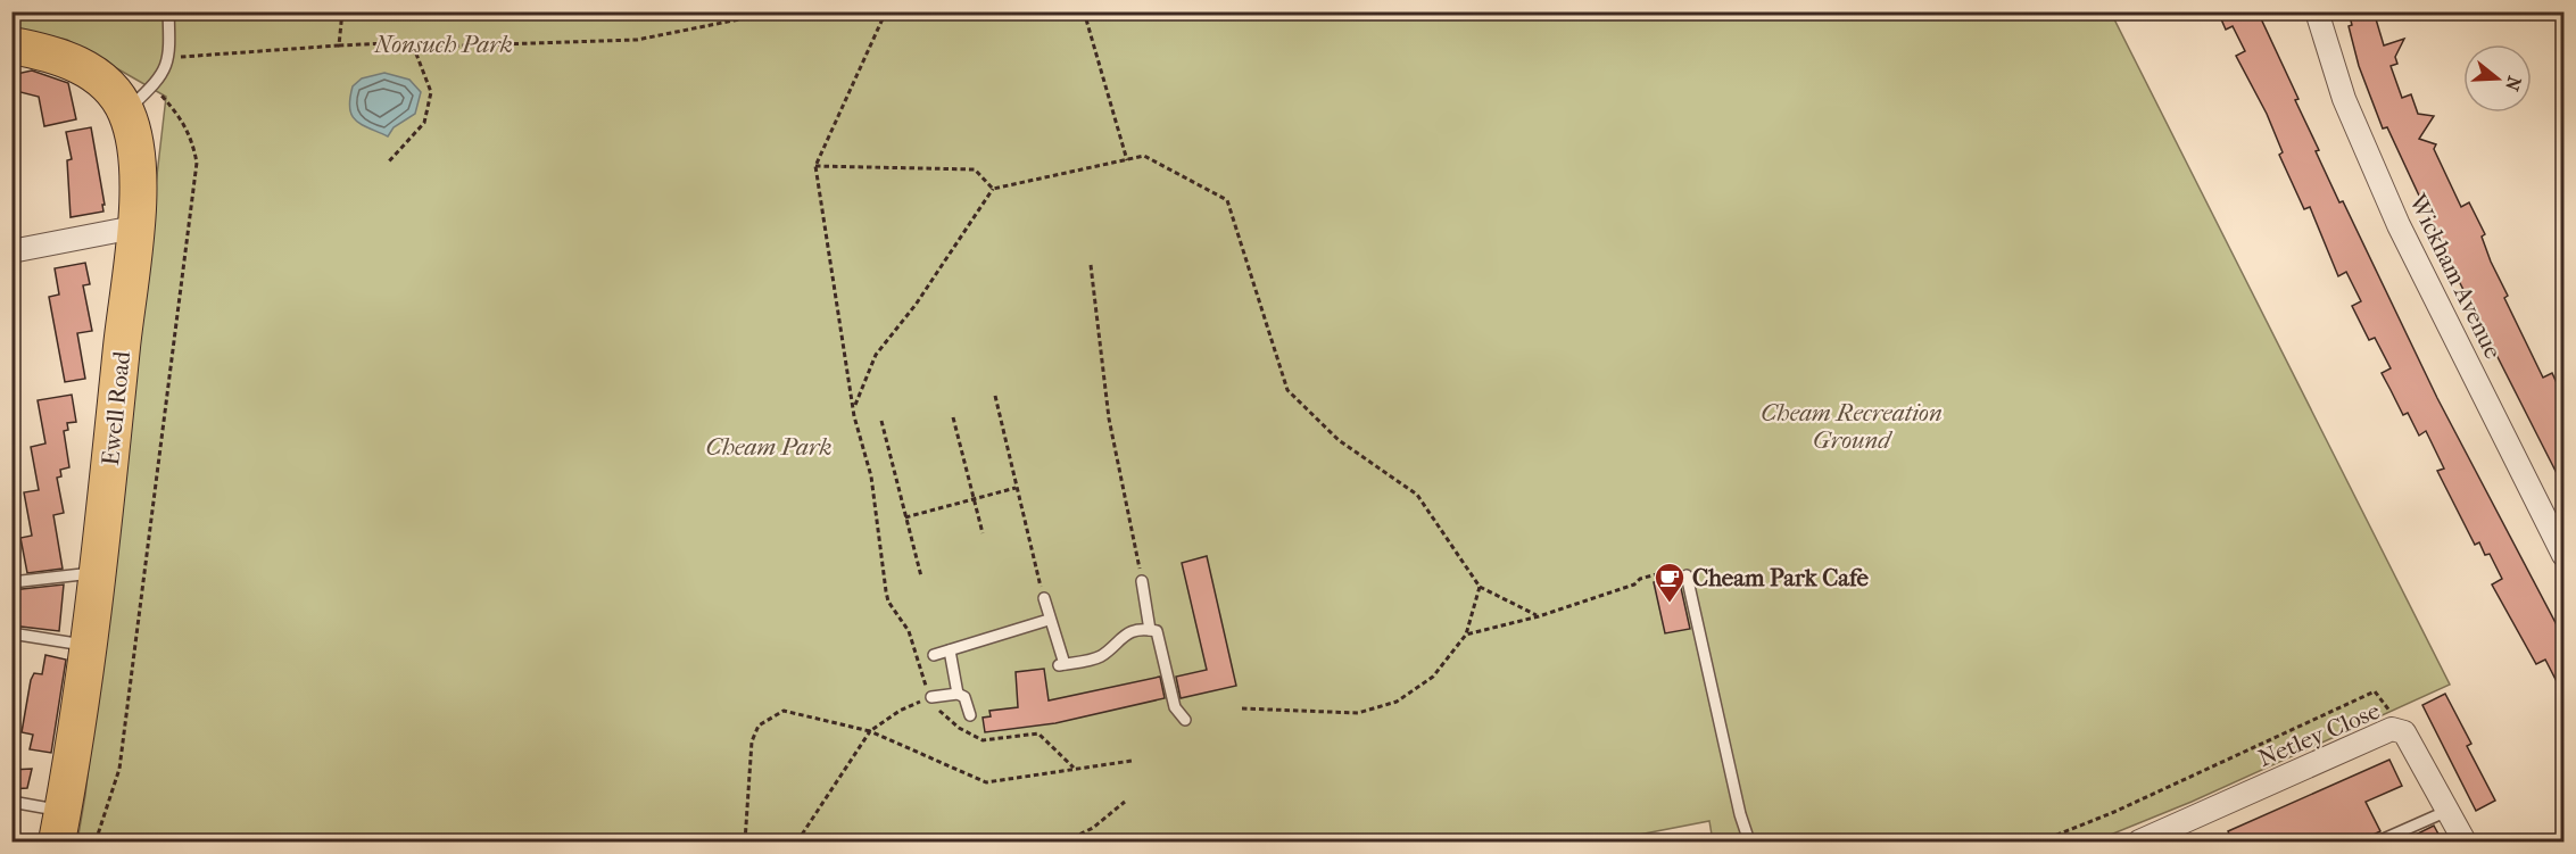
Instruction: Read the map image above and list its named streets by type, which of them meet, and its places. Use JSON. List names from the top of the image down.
{
  "streets": {
    "highway": ["Ewell Road"],
    "street": ["Wickham Avenue", "Netley Close"]
  },
  "parks": ["Nonsuch Park", "Cheam Recreation Ground", "Cheam Park"],
  "places": {
    "cafe": ["Cheam Park Cafe"]
  },
  "north": "right"
}
